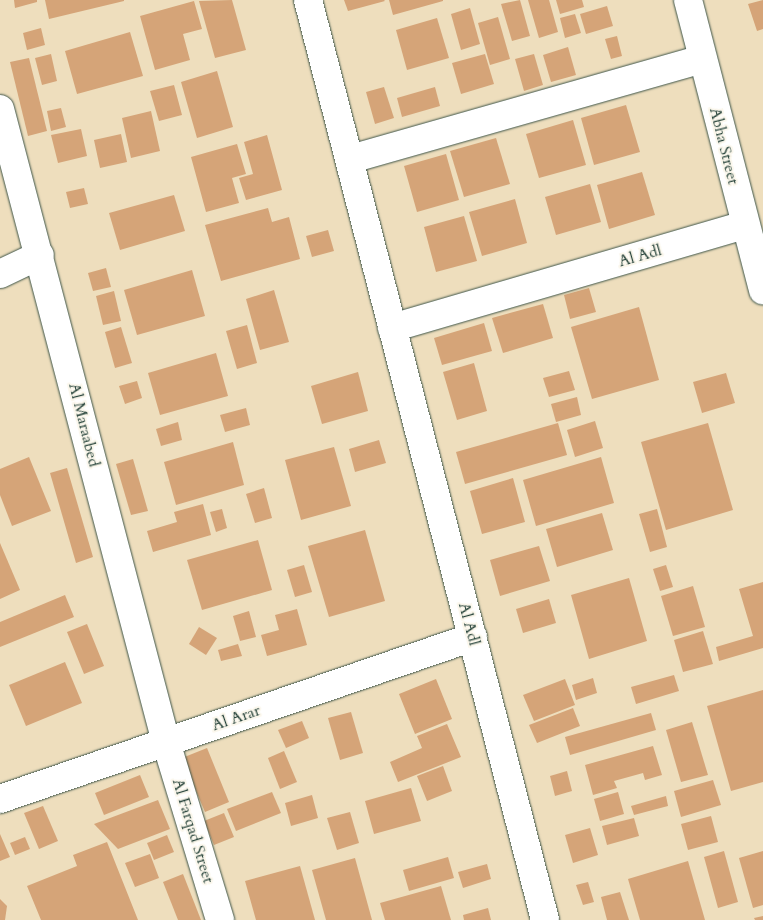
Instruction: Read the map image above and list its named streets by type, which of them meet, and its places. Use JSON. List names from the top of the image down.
{
  "streets": {
    "street": [
      "Abha Street",
      "Al Adl",
      "Al Maraabed",
      "Al Arar",
      "Al Farqad Street"
    ]
  },
  "crossings": [
    ["Abha Street", "Al Adl"],
    ["Al Adl", "Al Arar"],
    ["Al Maraabed", "Al Arar"],
    ["Al Maraabed", "Al Farqad Street"],
    ["Al Arar", "Al Farqad Street"]
  ]
}
